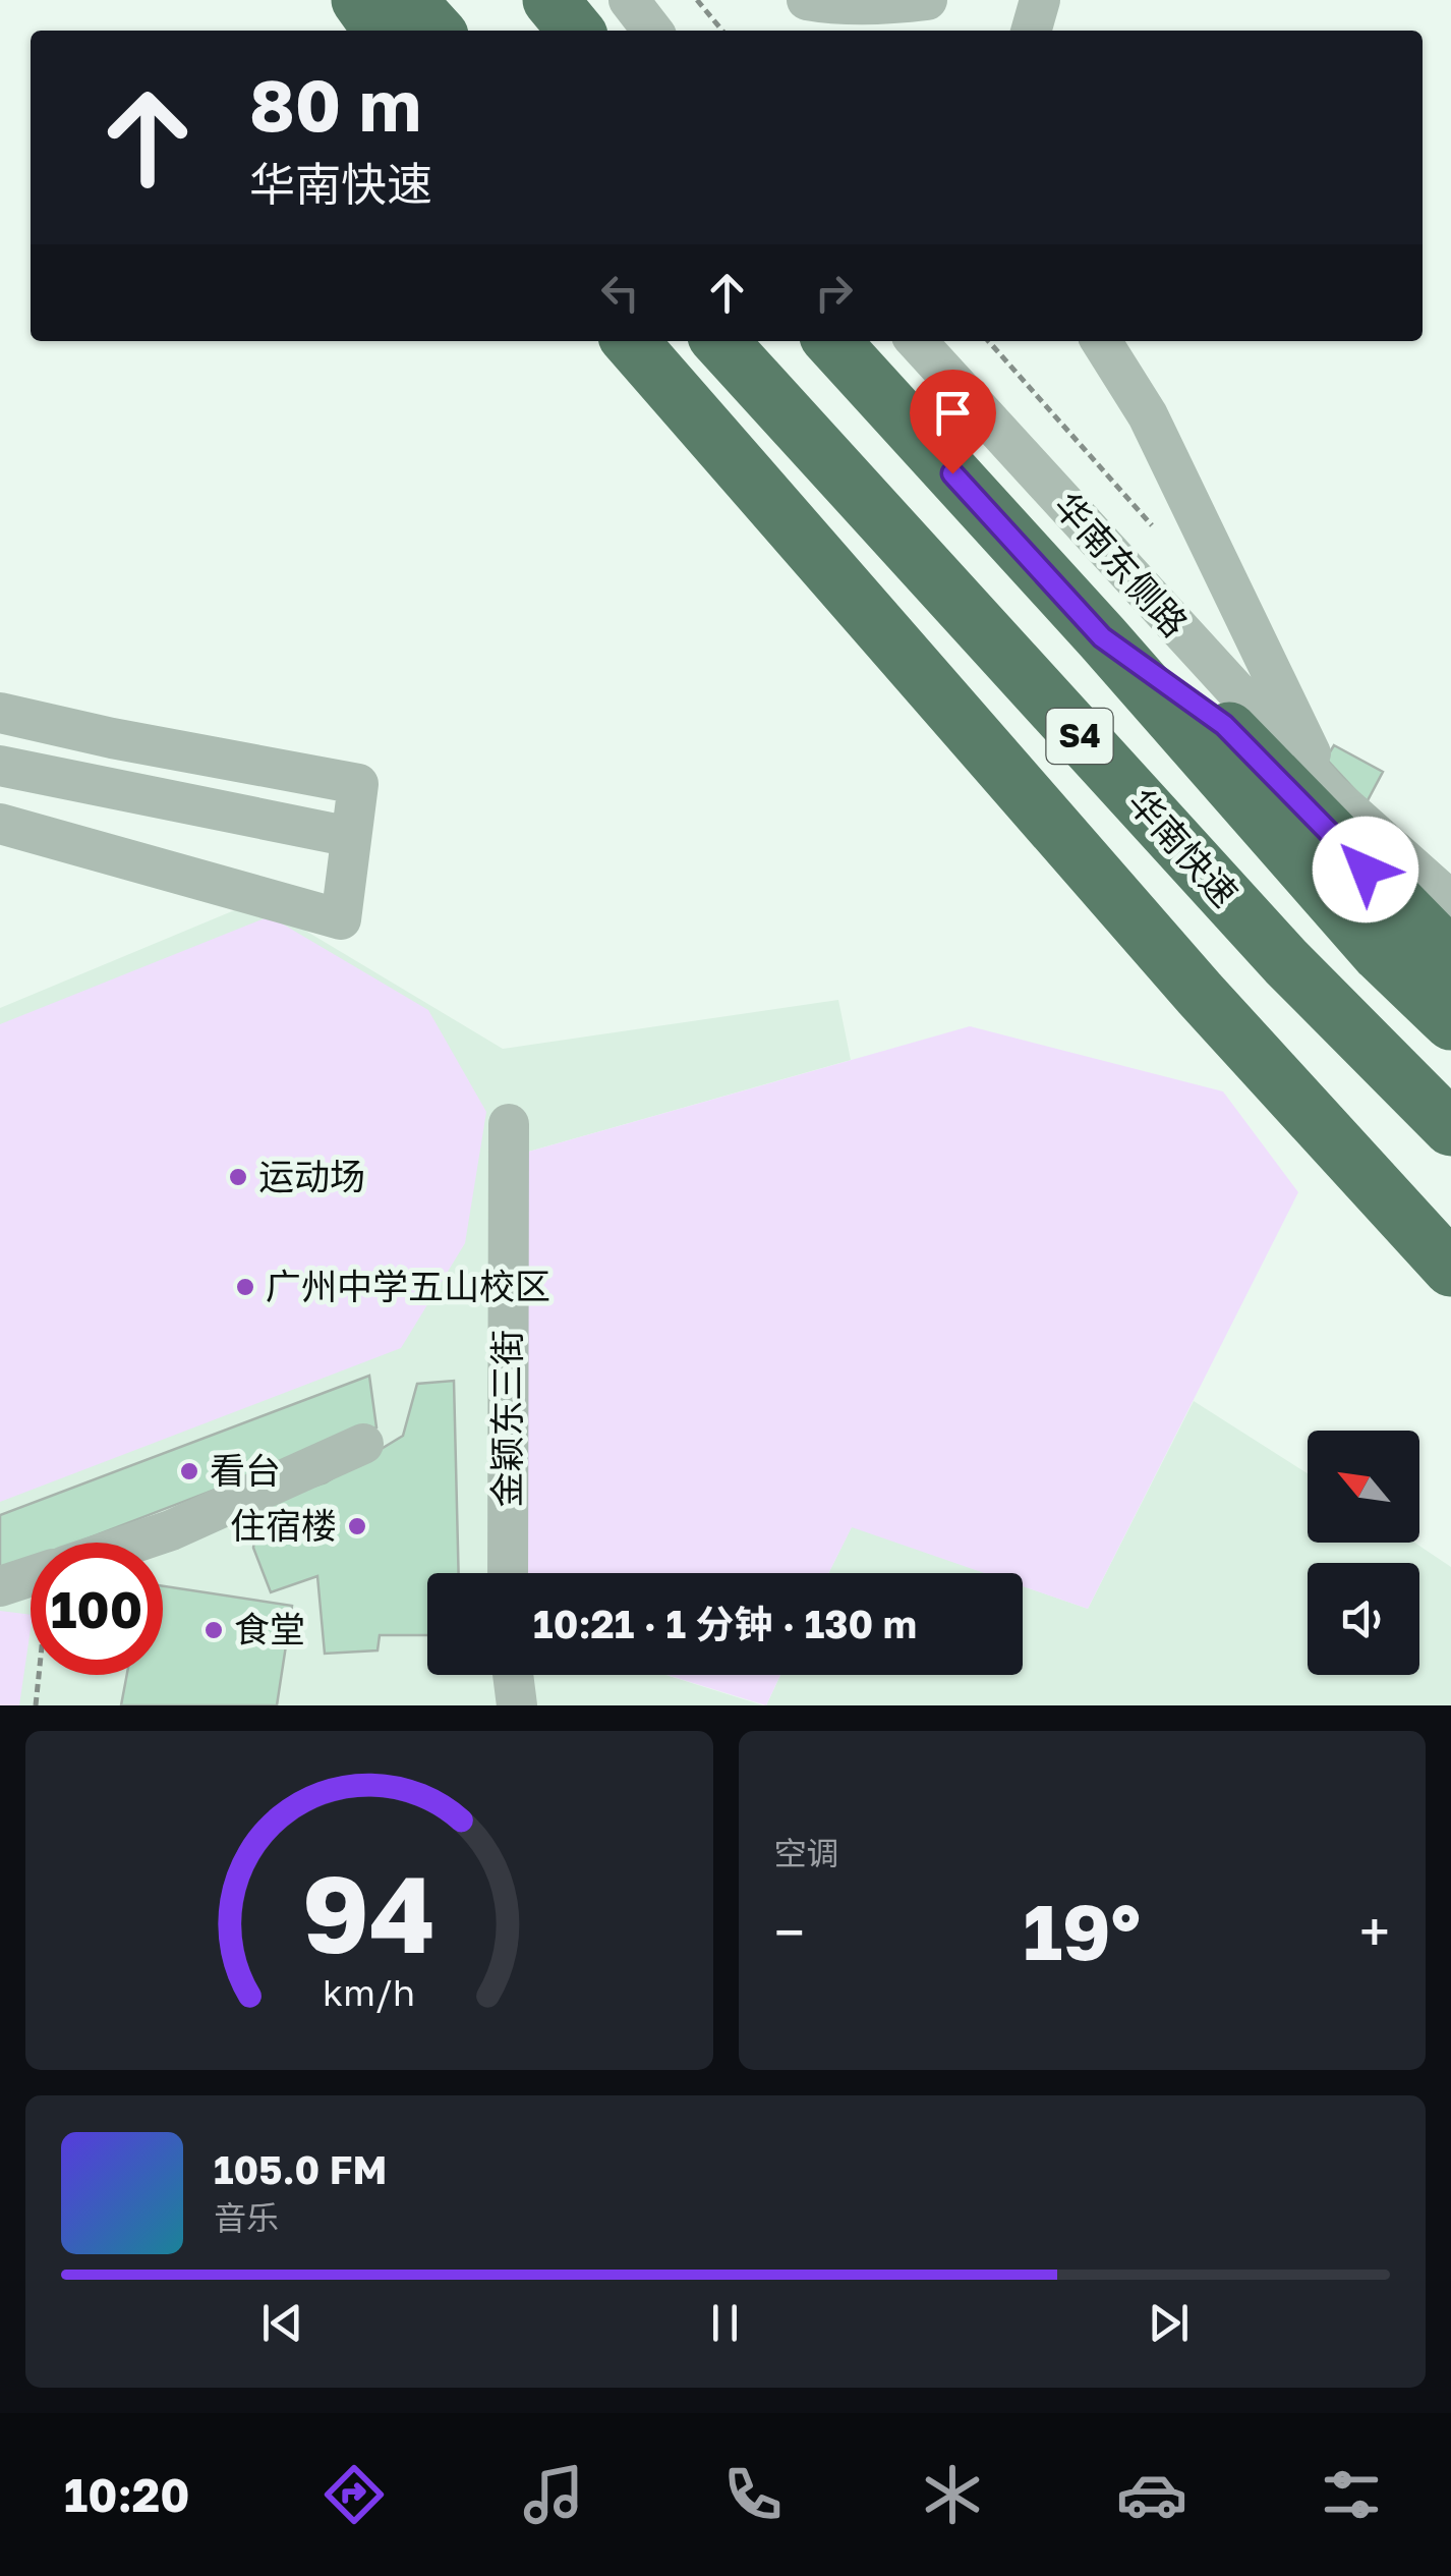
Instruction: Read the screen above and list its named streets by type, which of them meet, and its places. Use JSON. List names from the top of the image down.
{
  "streets": {
    "highway": ["S4", "华南快速"],
    "street": ["华南东侧路", "金颖东三街"]
  },
  "places": [
    "运动场",
    "广州中学五山校区",
    "看台",
    "住宿楼",
    "食堂"
  ],
  "north": "top left",
  "page": {
    "turn": ["80 m", "华南快速"],
    "limit": "100",
    "trip": "10:21 · 1 分钟 · 130 m",
    "tile": "空调",
    "heat": ["−", "19°", "+"],
    "song": ["105.0 FM", "音乐"],
    "tabs": "10:20",
    "gauge": ["94", "km/h"]
  }
}
